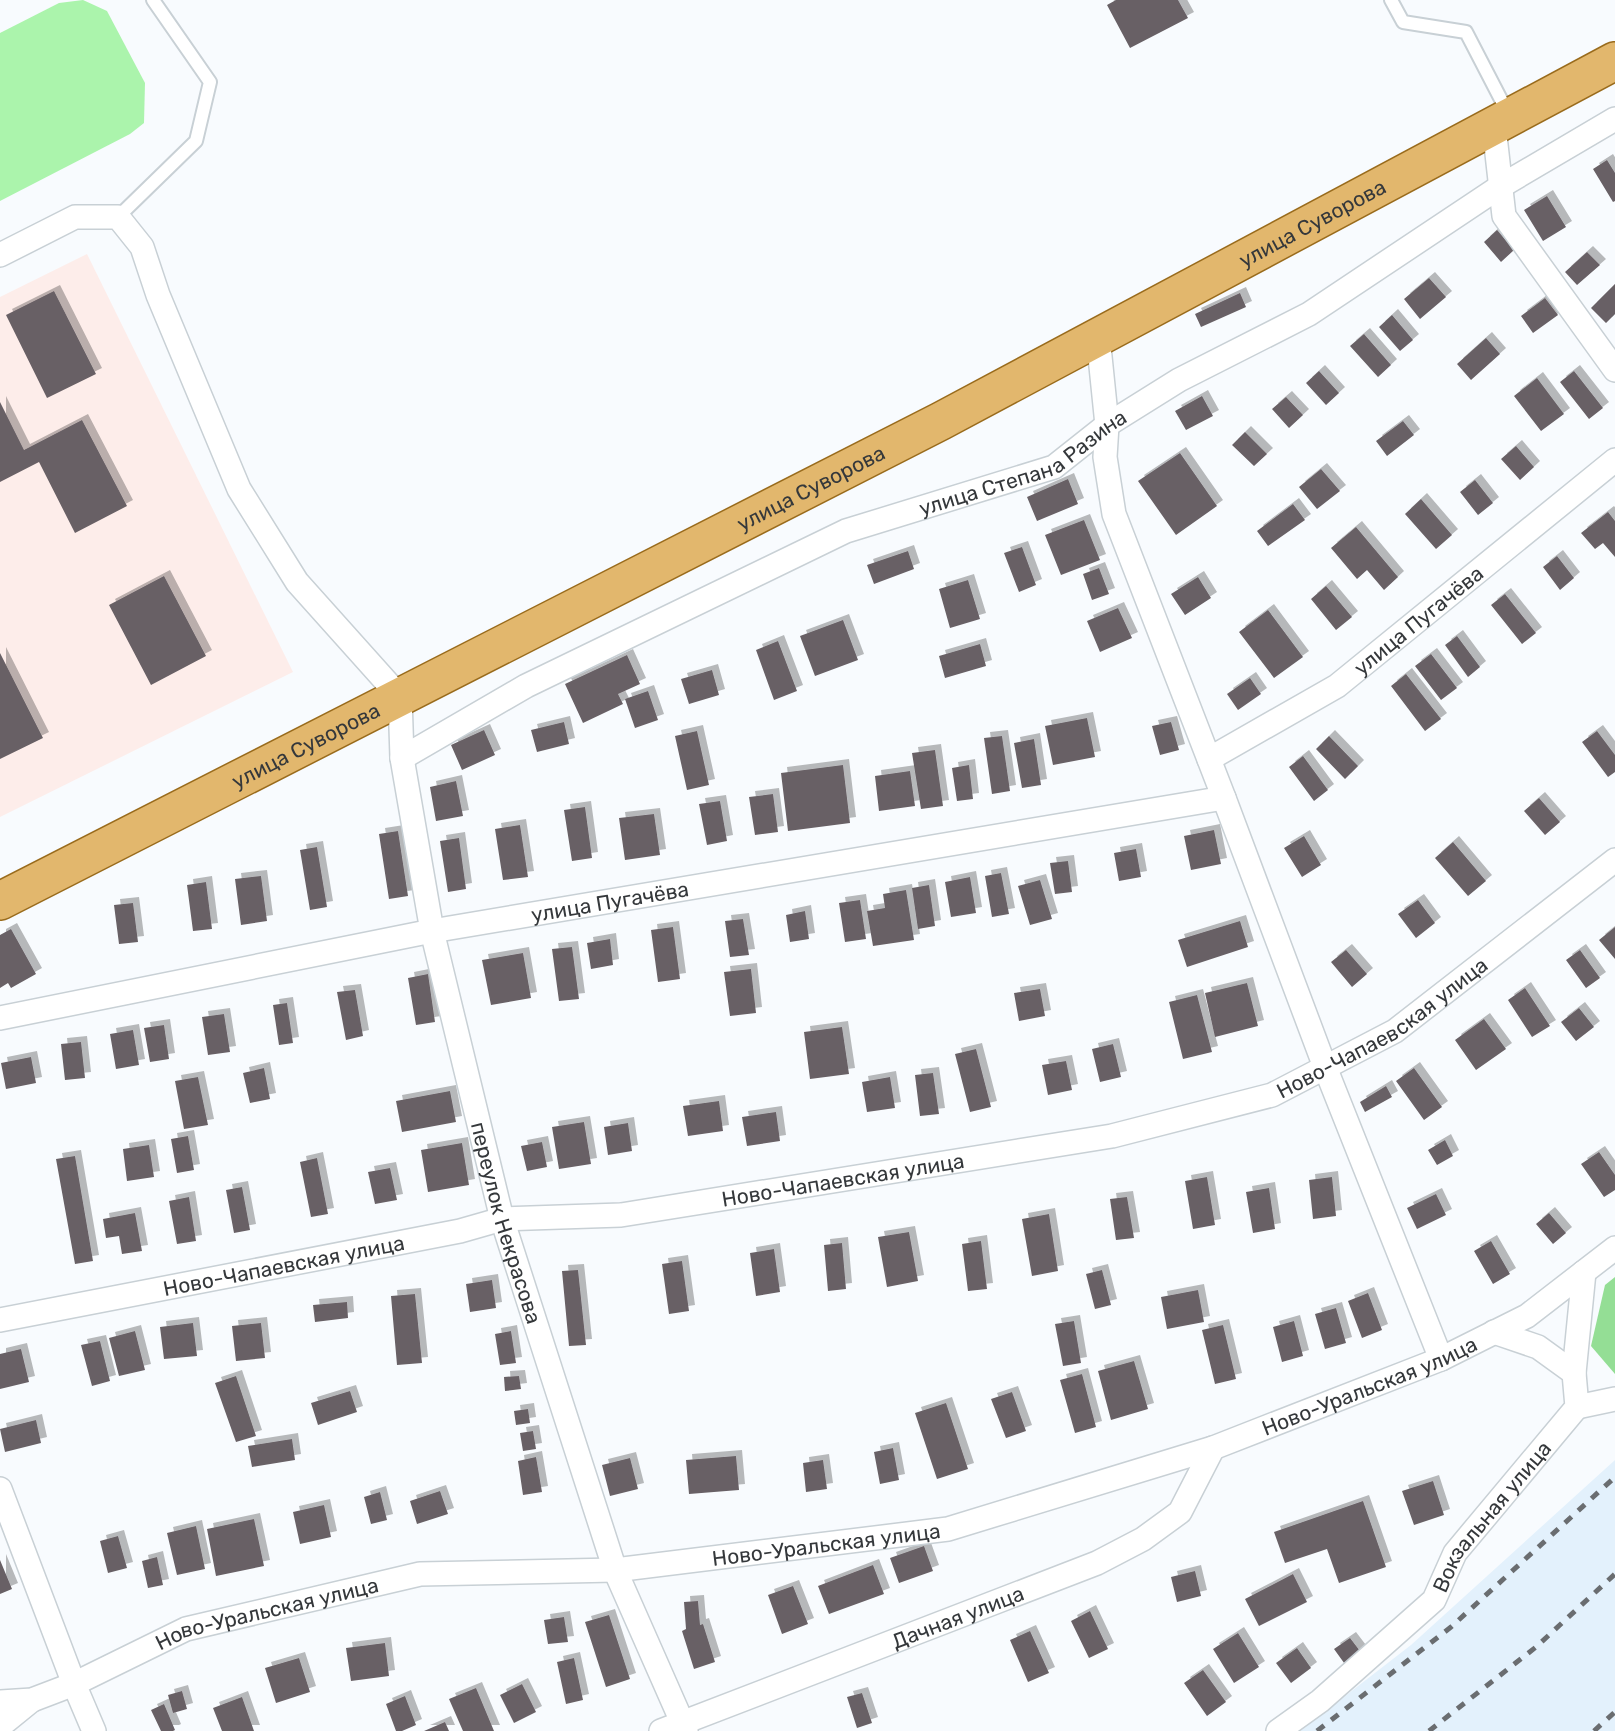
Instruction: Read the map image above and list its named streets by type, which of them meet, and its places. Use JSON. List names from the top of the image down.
{
  "streets": {
    "main road": ["улица Суворова"],
    "street": [
      "улица Степана Разина",
      "улица Пугачёва",
      "Ново-Чапаевская улица",
      "переулок Некрасова",
      "Ново-Уральская улица",
      "Вокзальная улица",
      "Дачная улица"
    ]
  },
  "crossings": [
    ["улица Суворова", "переулок Некрасова"],
    ["улица Степана Разина", "переулок Некрасова"],
    ["улица Пугачёва", "переулок Некрасова"],
    ["Ново-Чапаевская улица", "переулок Некрасова"],
    ["переулок Некрасова", "Ново-Уральская улица"],
    ["переулок Некрасова", "Дачная улица"],
    ["Ново-Уральская улица", "Дачная улица"]
  ]
}
